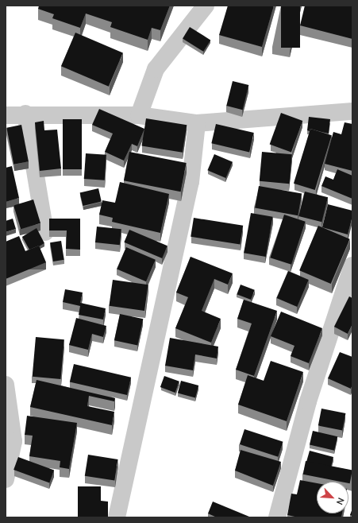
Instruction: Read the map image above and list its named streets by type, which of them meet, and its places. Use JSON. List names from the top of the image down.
{
  "north": "bottom right"
}
